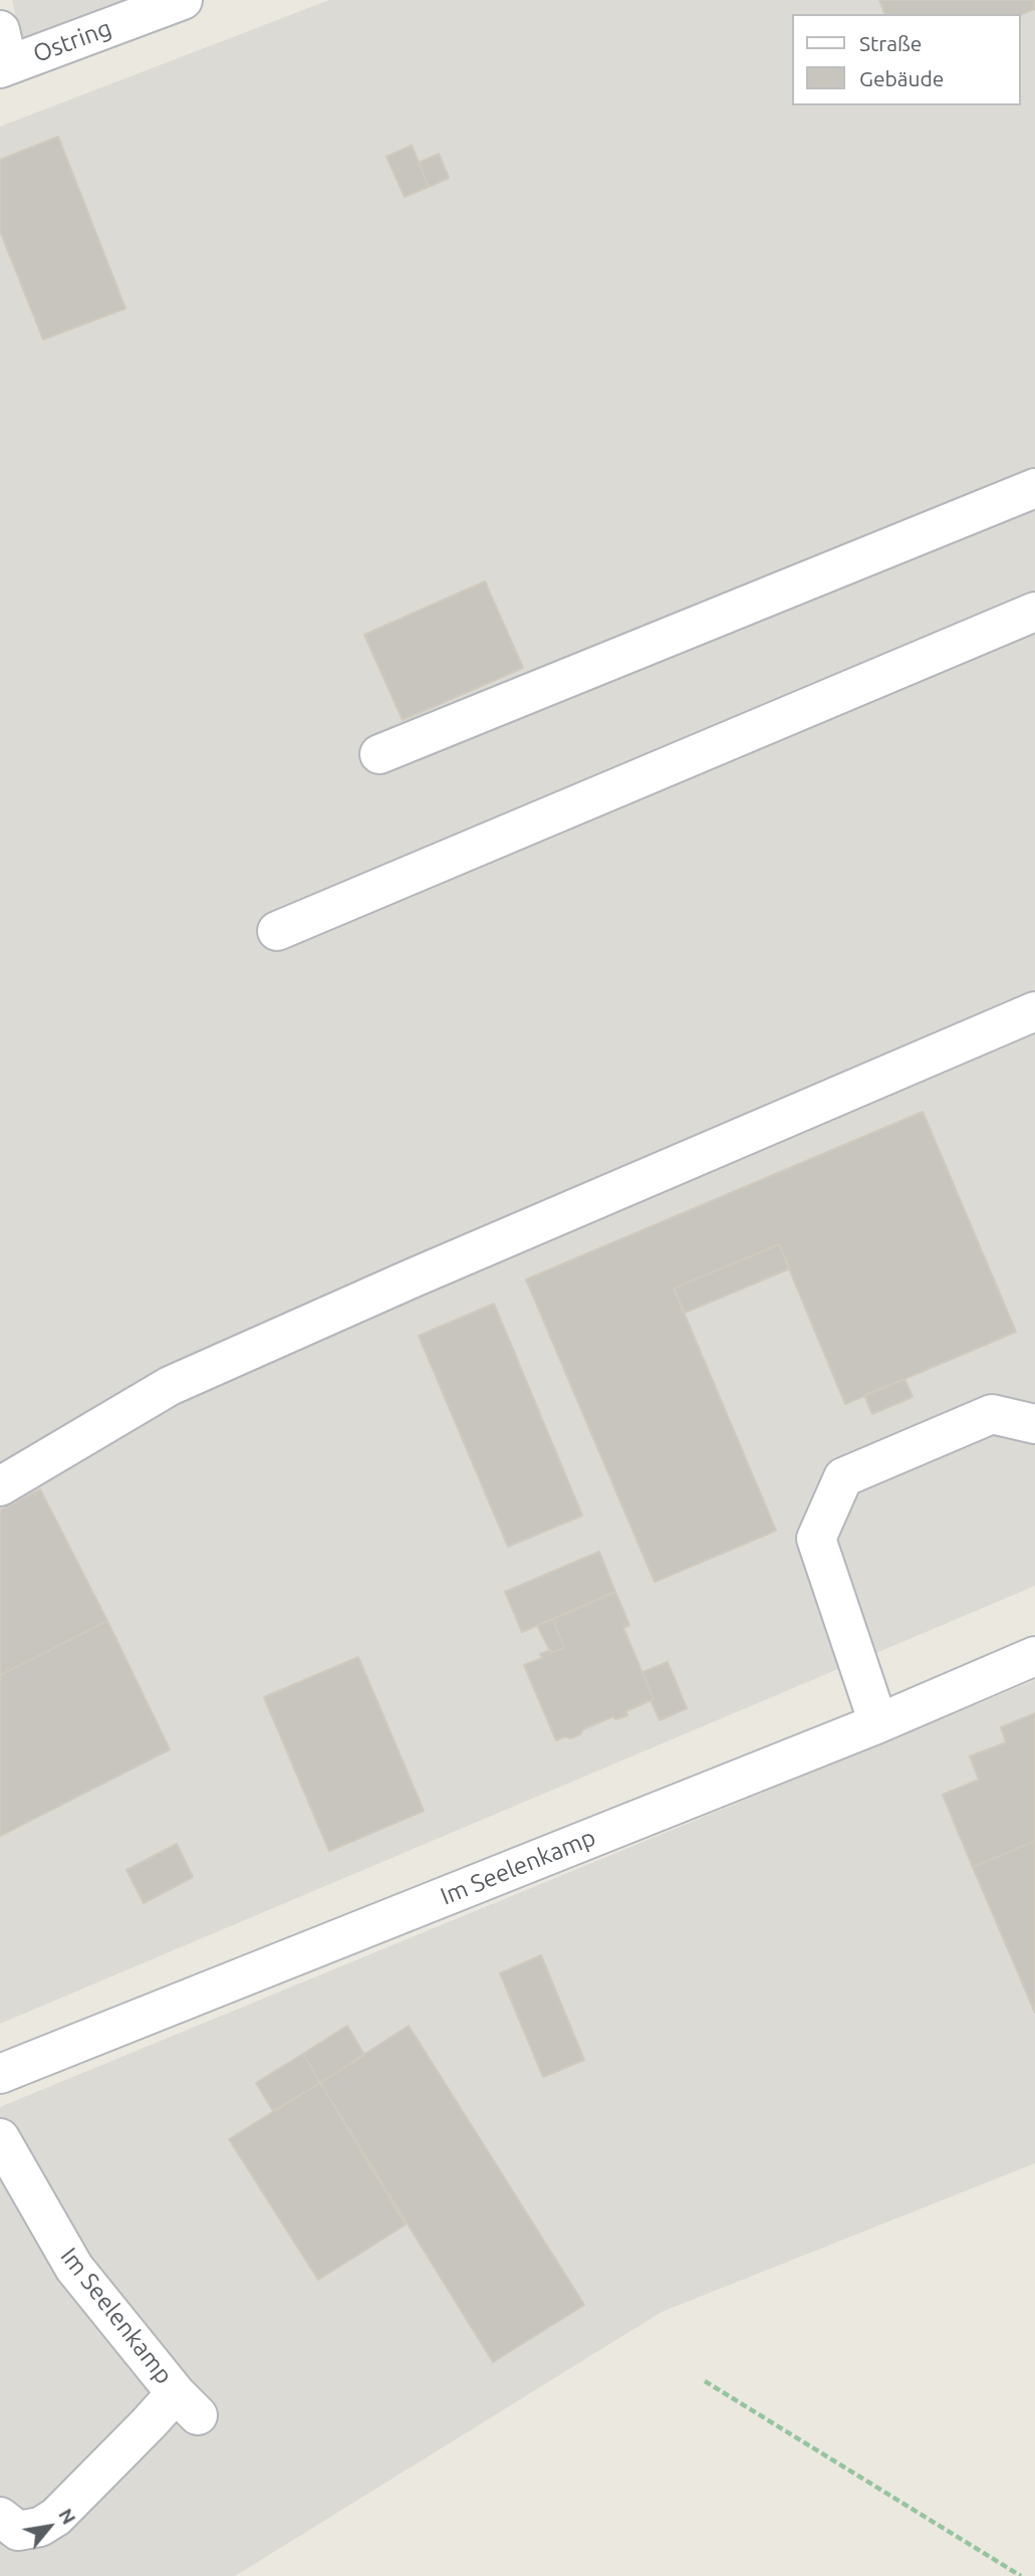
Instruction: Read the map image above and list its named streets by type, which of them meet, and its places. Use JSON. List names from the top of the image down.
{
  "streets": {
    "street": ["Ostring", "Im Seelenkamp"]
  },
  "legend": ["Straße", "Gebäude"],
  "north": "top right"
}
